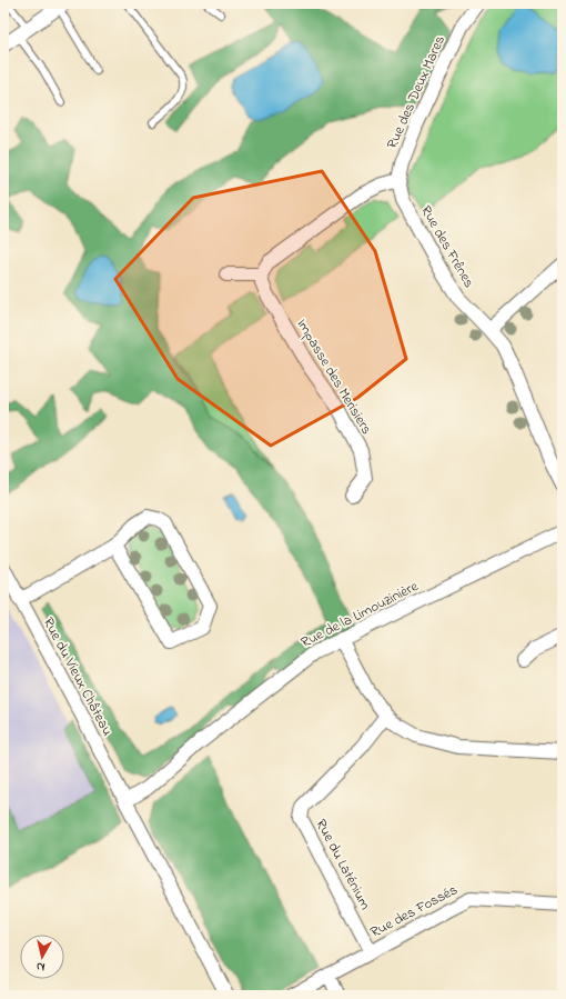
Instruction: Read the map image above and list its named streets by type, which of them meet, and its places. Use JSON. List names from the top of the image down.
{
  "streets": {
    "street": [
      "Rue des Deux Mares",
      "Rue des Frênes",
      "Impasse des Merisiers",
      "Rue de la Limouzinière",
      "Rue du Vieux Château",
      "Rue du Laténium",
      "Rue des Fossés"
    ]
  },
  "crossings": [
    ["Rue des Deux Mares", "Rue des Frênes"],
    ["Rue de la Limouzinière", "Rue du Vieux Château"],
    ["Rue du Laténium", "Rue des Fossés"]
  ],
  "north": "bottom"
}
